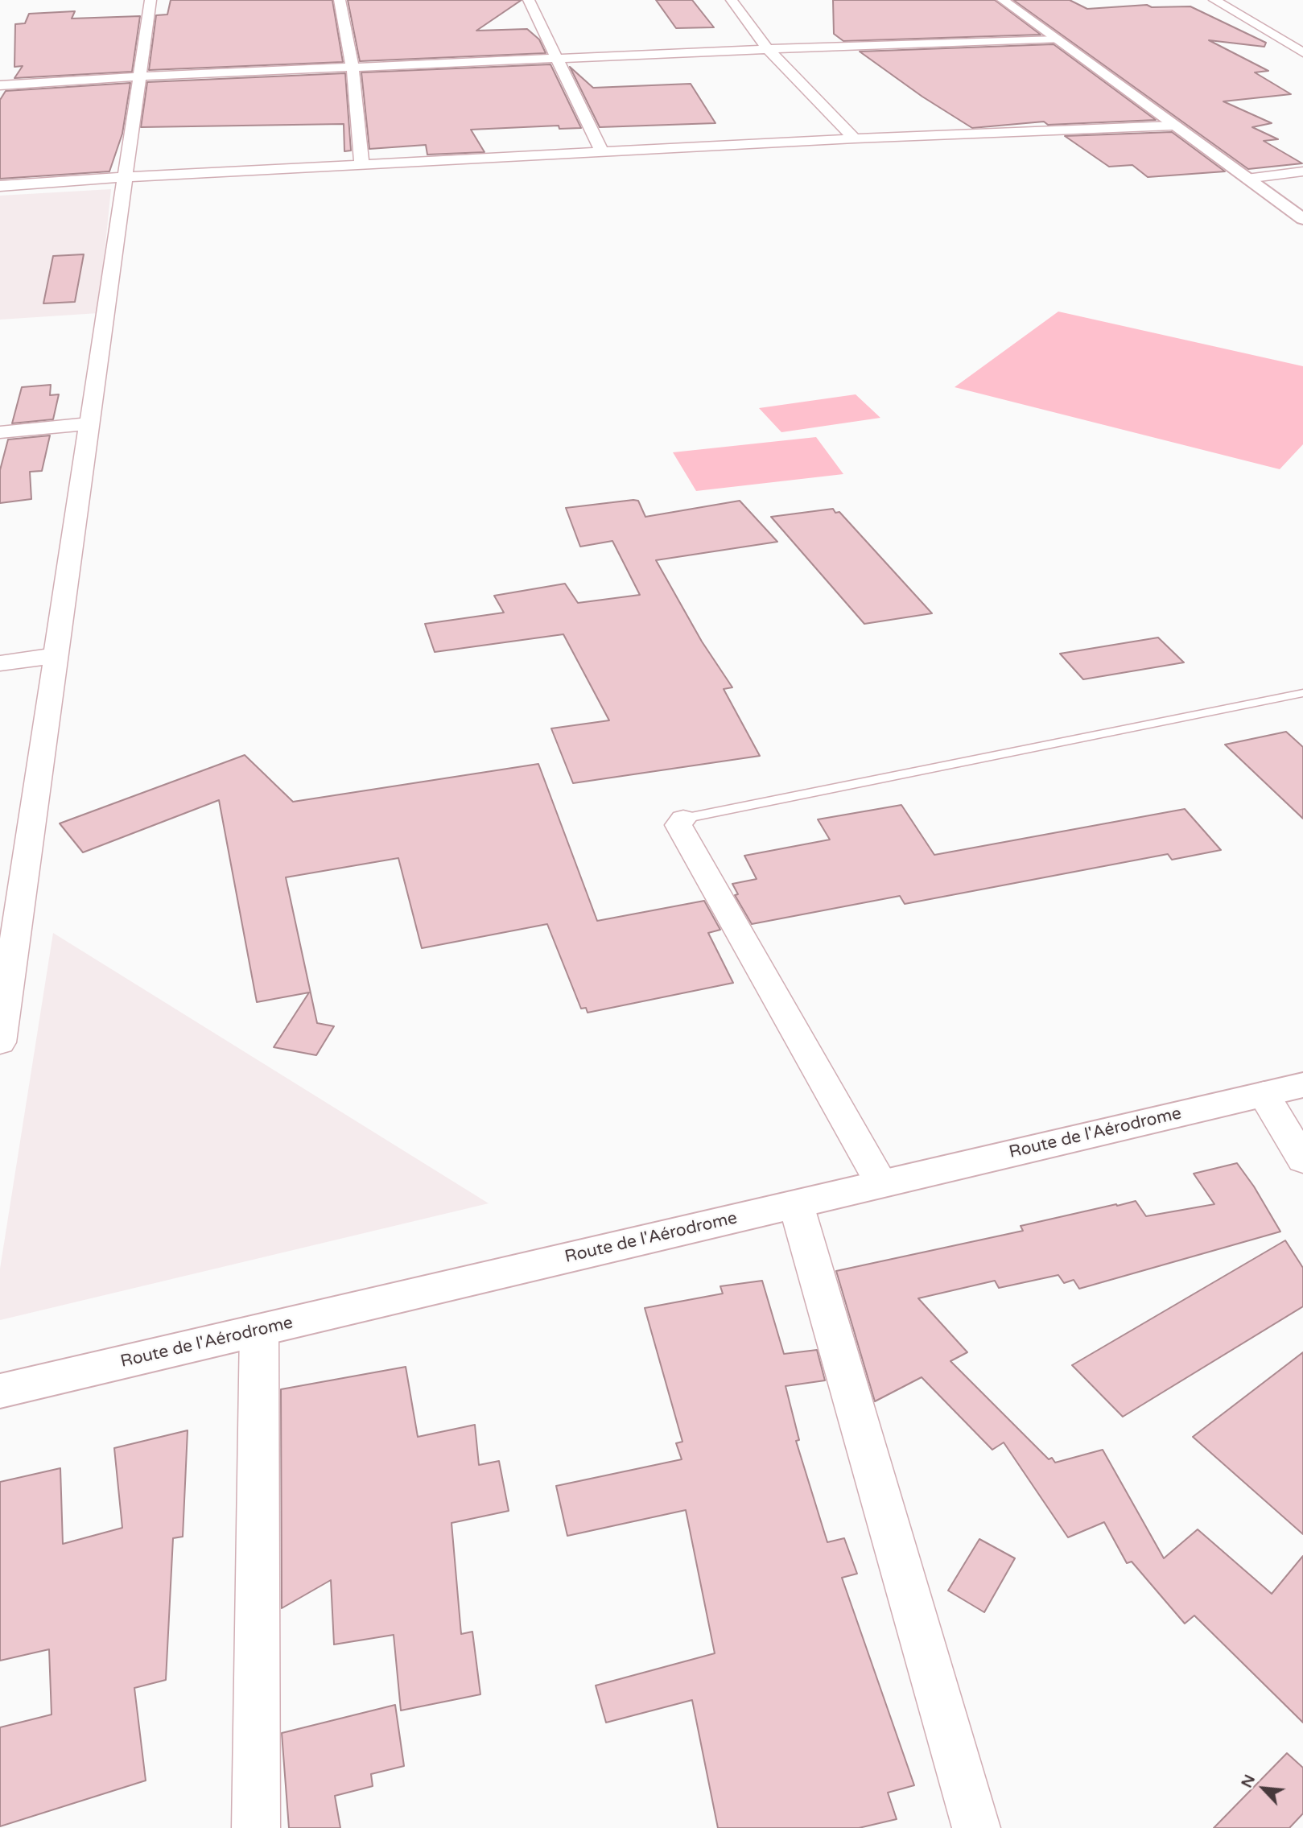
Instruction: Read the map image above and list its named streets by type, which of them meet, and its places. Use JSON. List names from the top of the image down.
{
  "streets": {
    "street": ["Route de l'Aérodrome"]
  },
  "north": "top left"
}
